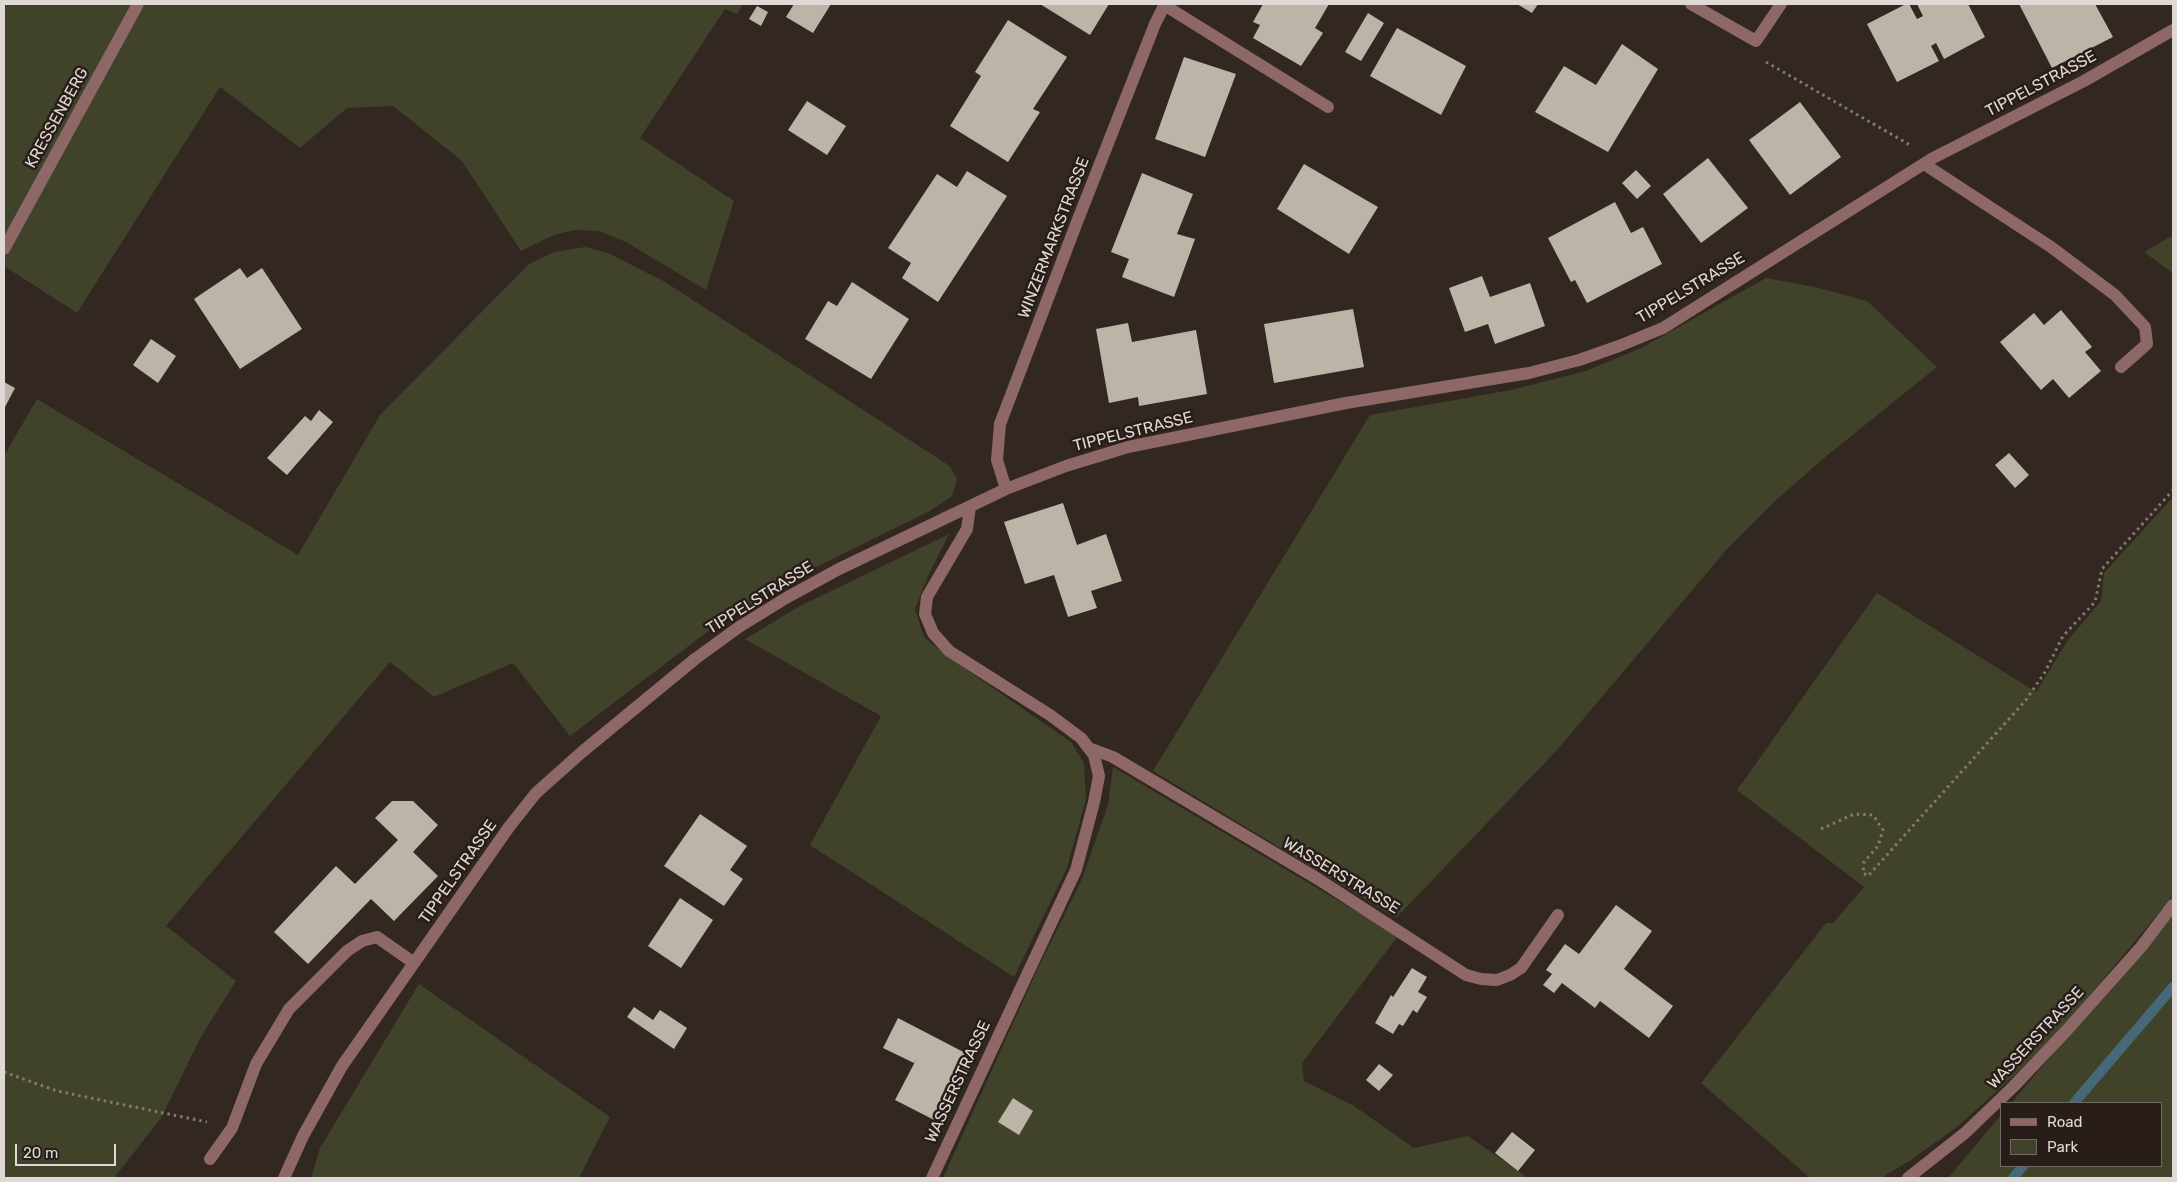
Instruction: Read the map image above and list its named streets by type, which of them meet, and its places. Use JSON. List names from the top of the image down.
{
  "streets": {
    "street": [
      "TIPPELSTRASSE",
      "KRESSENBERG",
      "WINZERMARKSTRASSE",
      "WASSERSTRASSE"
    ]
  },
  "crossings": [
    ["TIPPELSTRASSE", "WINZERMARKSTRASSE"],
    ["TIPPELSTRASSE", "WASSERSTRASSE"]
  ],
  "legend": ["Road", "Park"],
  "scale_bar": "20 m"
}
